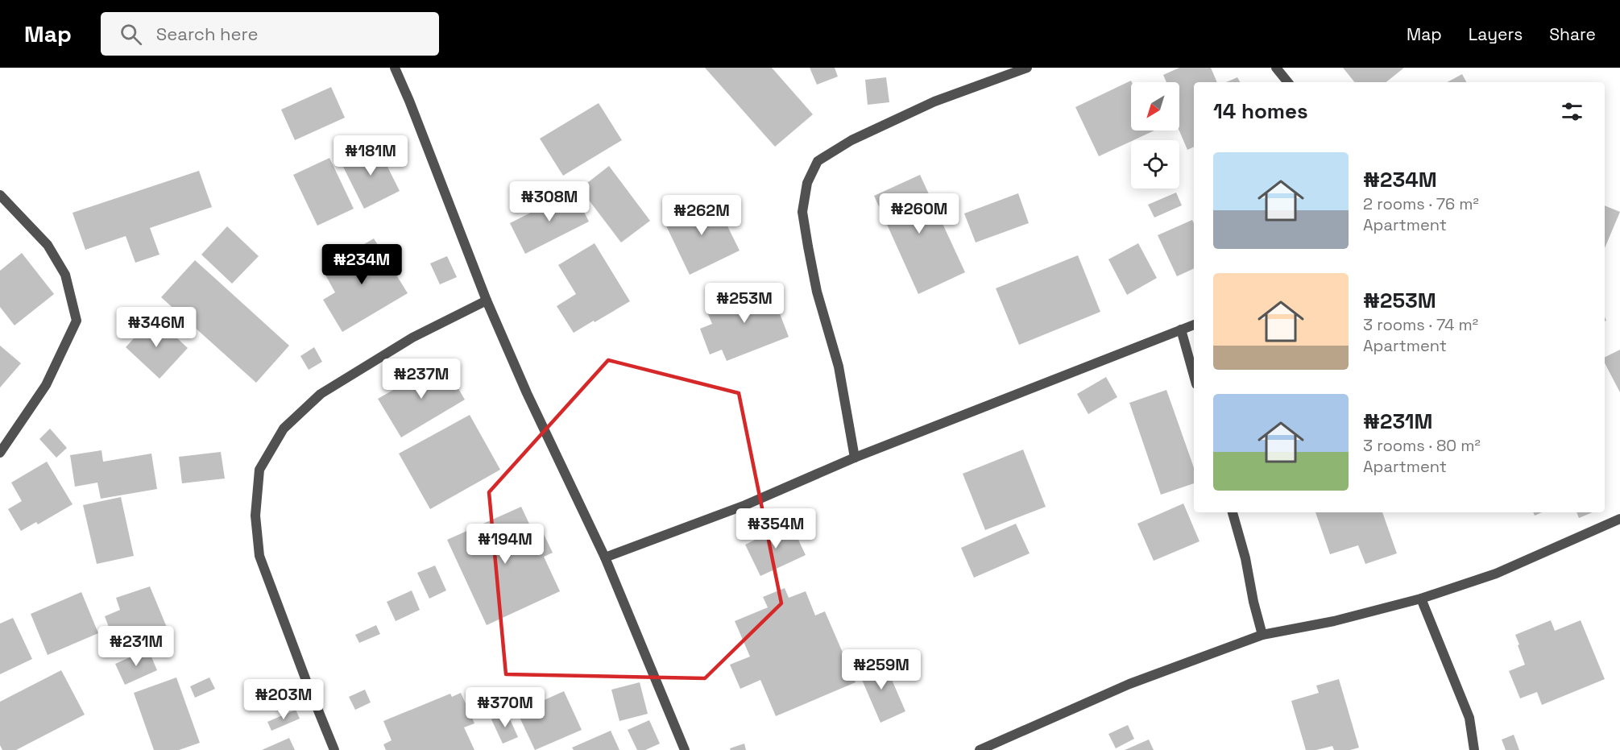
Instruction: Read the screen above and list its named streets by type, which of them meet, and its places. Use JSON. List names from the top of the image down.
{
  "north": "bottom left",
  "page": {
    "header": "Map",
    "search": "Search here",
    "nav": ["Map", "Layers", "Share"],
    "heading": "14 homes",
    "price": [
      "₦181M",
      "₦308M",
      "₦260M",
      "₦262M",
      "₦234M",
      "₦253M",
      "₦346M",
      "₦237M",
      "₦354M",
      "₦194M",
      "₦231M",
      "₦259M",
      "₦203M",
      "₦370M"
    ],
    "list": [
      {
        "name": "₦234M",
        "note": "2 rooms · 76 m² · Apartment"
      },
      {
        "name": "₦253M",
        "note": "3 rooms · 74 m² · Apartment"
      },
      {
        "name": "₦231M",
        "note": "3 rooms · 80 m² · Apartment"
      }
    ]
  }
}
